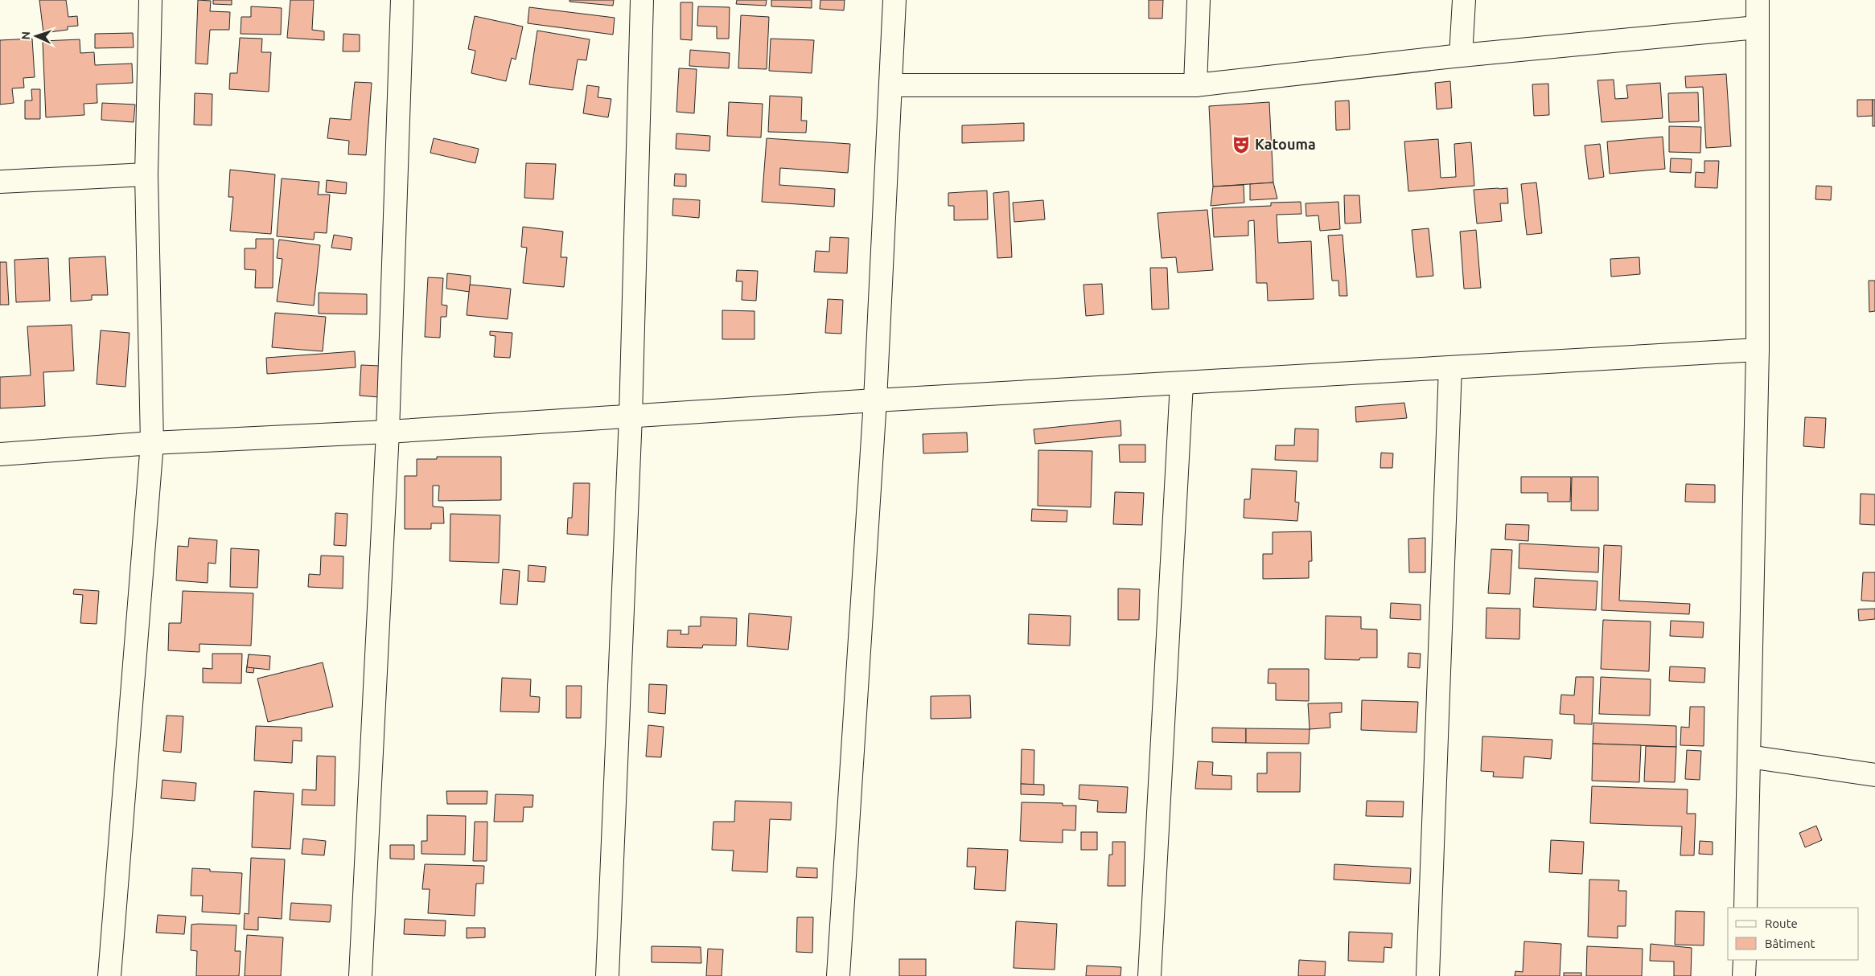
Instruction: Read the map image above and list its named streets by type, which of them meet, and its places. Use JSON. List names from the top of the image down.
{
  "places": {
    "theatre": ["Katouma"]
  },
  "legend": ["Route", "Bâtiment"],
  "north": "left"
}
